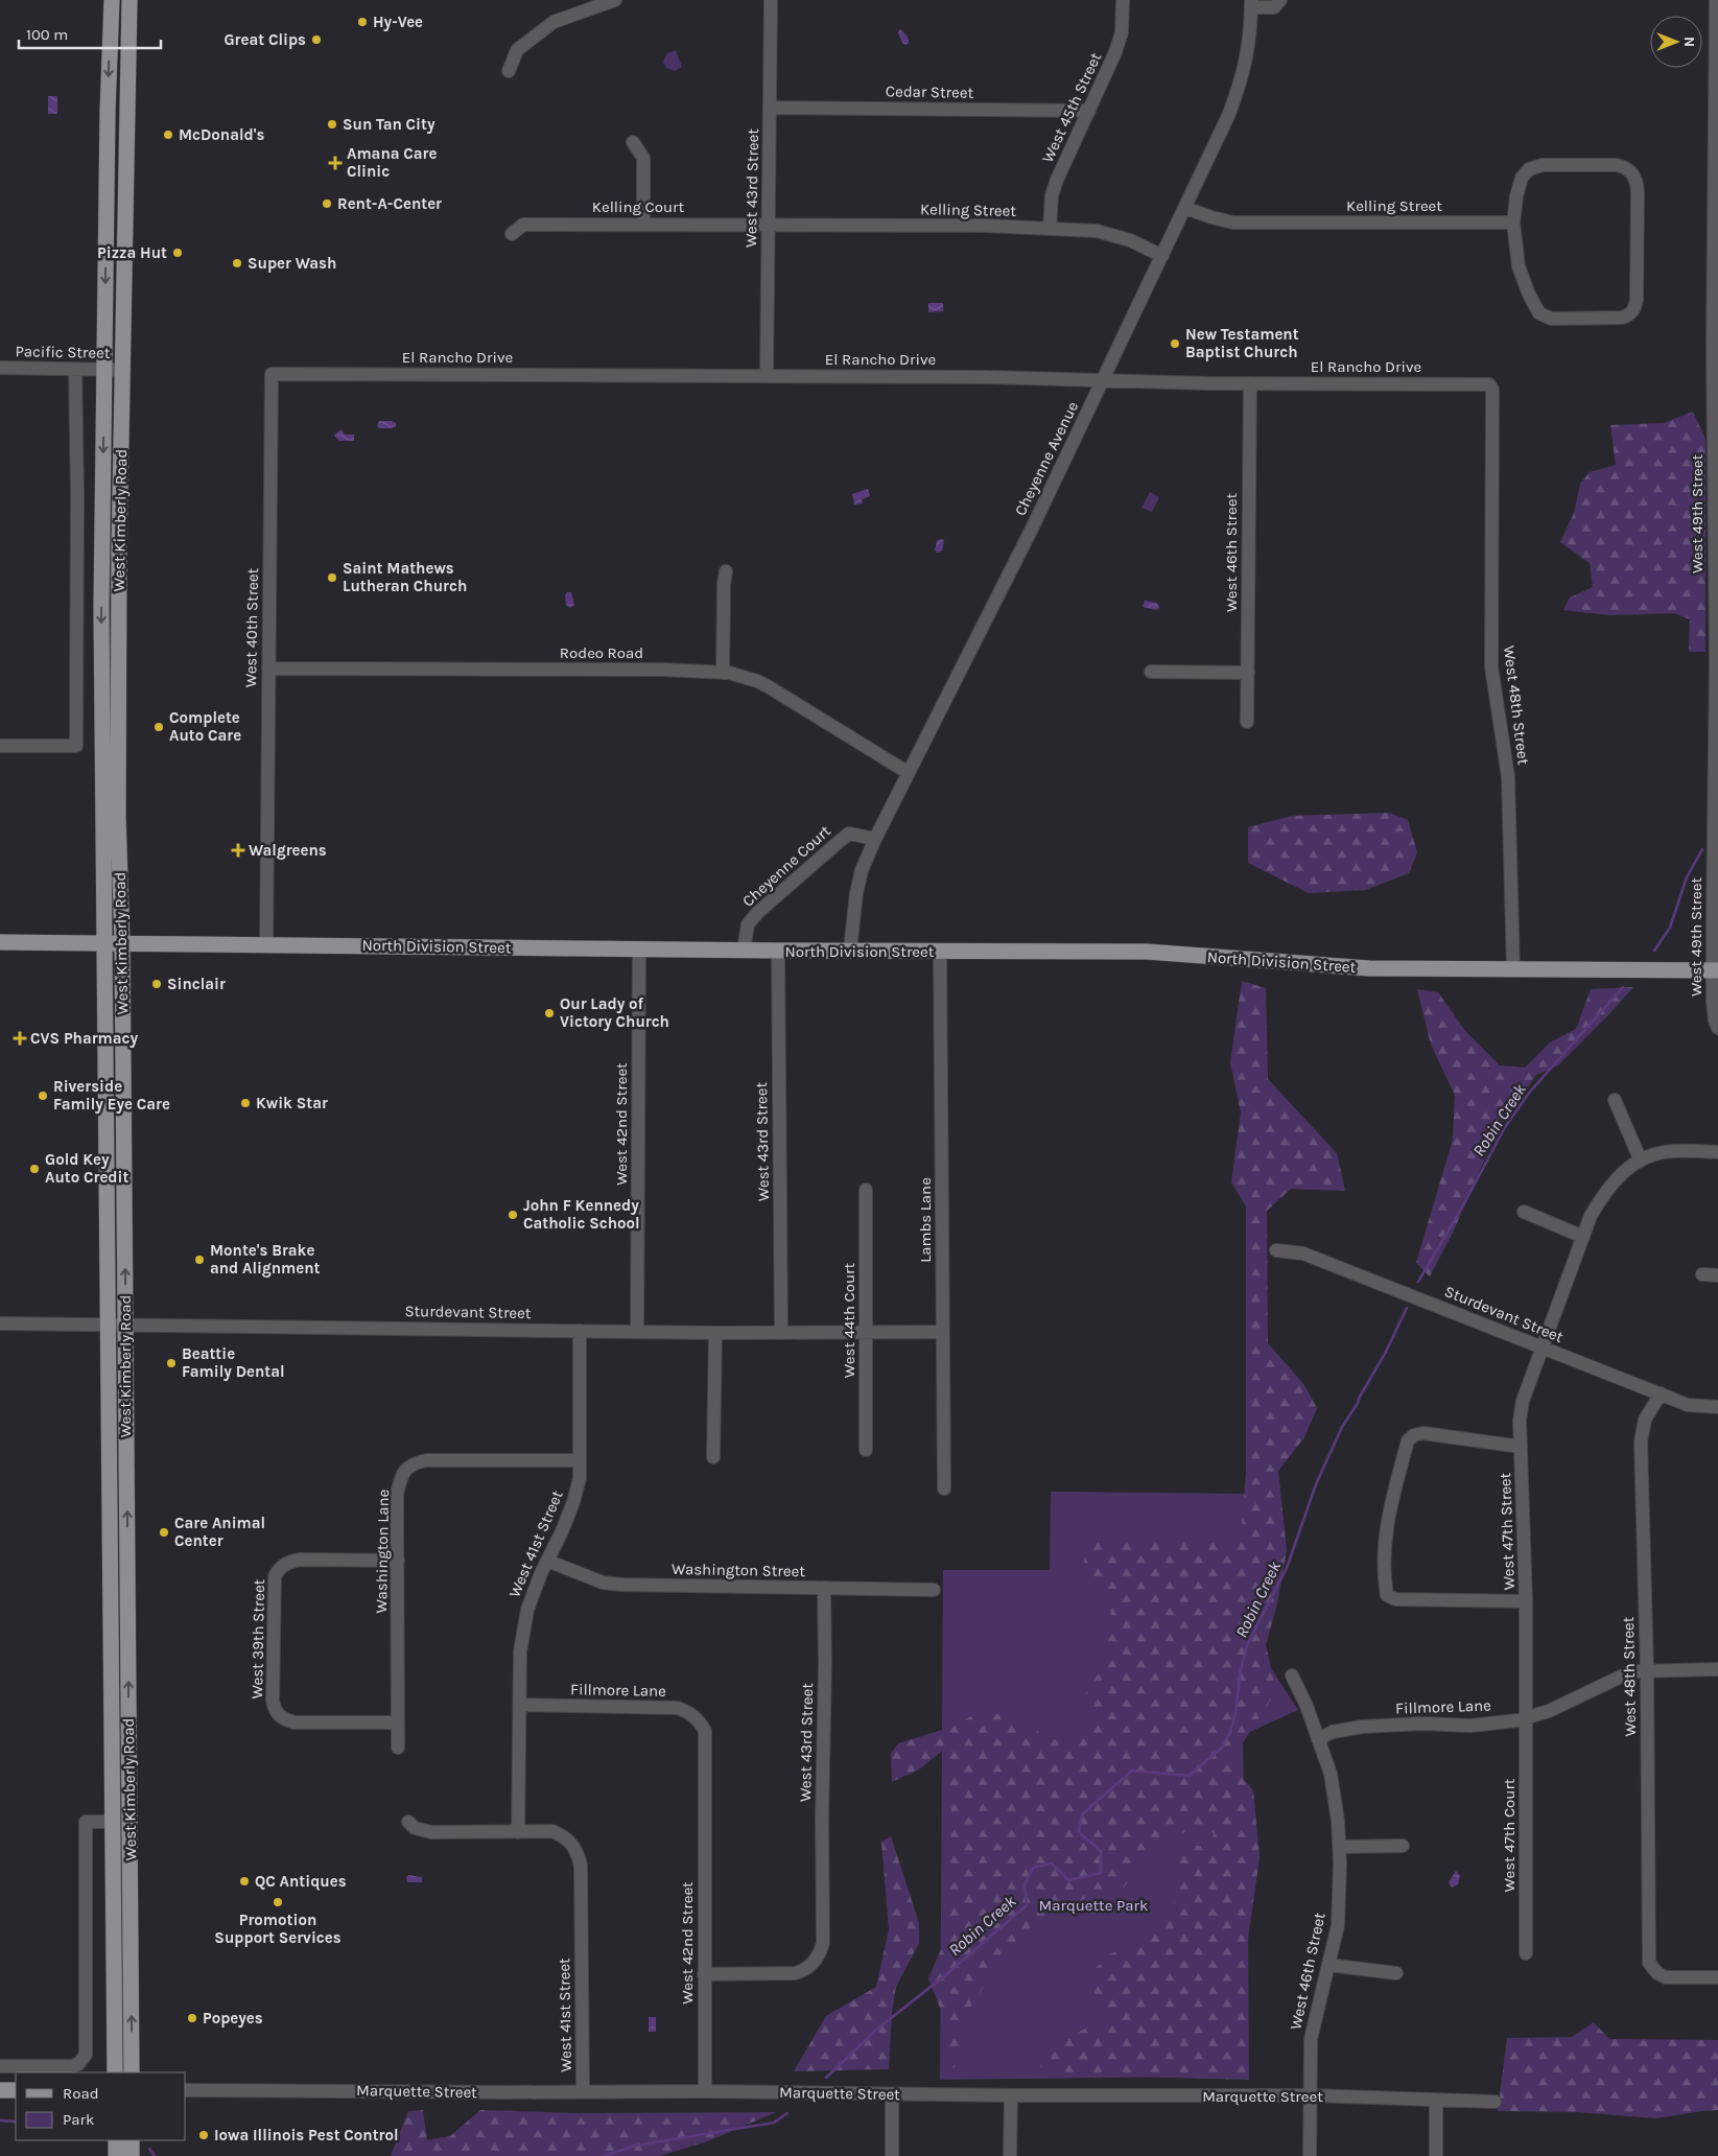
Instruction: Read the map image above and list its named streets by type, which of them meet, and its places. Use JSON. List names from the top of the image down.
{
  "streets": {
    "main road": ["West Kimberly Road", "North Division Street"],
    "street": [
      "Cedar Street",
      "West 45th Street",
      "West 43rd Street",
      "Kelling Street",
      "Kelling Court",
      "Pacific Street",
      "El Rancho Drive",
      "Cheyenne Avenue",
      "West 49th Street",
      "West 46th Street",
      "West 40th Street",
      "Rodeo Road",
      "West 48th Street",
      "Cheyenne Court",
      "West 42nd Street",
      "Lambs Lane",
      "Sturdevant Street",
      "West 44th Court",
      "West 47th Street",
      "West 41st Street",
      "Washington Lane",
      "Washington Street",
      "West 39th Street",
      "Fillmore Lane",
      "West 47th Court",
      "Marquette Street"
    ]
  },
  "crossings": [
    ["Cedar Street", "West 45th Street"],
    ["Cedar Street", "West 43rd Street"],
    ["West 45th Street", "Kelling Street"],
    ["West 43rd Street", "Kelling Street"],
    ["West 43rd Street", "Kelling Court"],
    ["West 43rd Street", "El Rancho Drive"],
    ["West 43rd Street", "North Division Street"],
    ["West 43rd Street", "West 42nd Street"],
    ["West 43rd Street", "Sturdevant Street"],
    ["West 43rd Street", "Washington Street"],
    ["Kelling Street", "Kelling Court"],
    ["Kelling Street", "Cheyenne Avenue"],
    ["Pacific Street", "West Kimberly Road"],
    ["El Rancho Drive", "Cheyenne Avenue"],
    ["El Rancho Drive", "West 46th Street"],
    ["El Rancho Drive", "West 40th Street"],
    ["El Rancho Drive", "West 48th Street"],
    ["Cheyenne Avenue", "Rodeo Road"],
    ["Cheyenne Avenue", "Cheyenne Court"],
    ["Cheyenne Avenue", "North Division Street"],
    ["West 49th Street", "North Division Street"],
    ["West Kimberly Road", "North Division Street"],
    ["West Kimberly Road", "Sturdevant Street"],
    ["West 46th Street", "Fillmore Lane"],
    ["West 46th Street", "Marquette Street"],
    ["West 40th Street", "Rodeo Road"],
    ["West 40th Street", "North Division Street"],
    ["West 48th Street", "North Division Street"],
    ["West 48th Street", "Sturdevant Street"],
    ["West 48th Street", "Fillmore Lane"],
    ["Cheyenne Court", "North Division Street"],
    ["North Division Street", "West 42nd Street"],
    ["North Division Street", "Lambs Lane"],
    ["West 42nd Street", "Sturdevant Street"],
    ["West 42nd Street", "Fillmore Lane"],
    ["West 42nd Street", "Marquette Street"],
    ["Sturdevant Street", "West 44th Court"],
    ["Sturdevant Street", "West 47th Street"],
    ["Sturdevant Street", "West 41st Street"],
    ["West 47th Street", "Fillmore Lane"],
    ["West 47th Street", "West 47th Court"],
    ["West 41st Street", "Washington Lane"],
    ["West 41st Street", "Washington Street"],
    ["West 41st Street", "Fillmore Lane"],
    ["West 41st Street", "Marquette Street"],
    ["Washington Lane", "West 39th Street"],
    ["Fillmore Lane", "West 47th Court"]
  ],
  "water": ["Robin Creek"],
  "parks": ["Marquette Park"],
  "places": {
    "other": [
      "Hy-Vee",
      "Great Clips",
      "Sun Tan City",
      "McDonald's",
      "Rent-A-Center",
      "Pizza Hut",
      "Super Wash",
      "New Testament Baptist Church",
      "Saint Mathews Lutheran Church",
      "Complete Auto Care",
      "Sinclair",
      "Our Lady of Victory Church",
      "Riverside Family Eye Care",
      "Kwik Star",
      "Gold Key Auto Credit",
      "John F Kennedy Catholic School",
      "Monte's Brake and Alignment",
      "Beattie Family Dental",
      "Care Animal Center",
      "QC Antiques",
      "Promotion Support Services",
      "Popeyes",
      "Iowa Illinois Pest Control"
    ],
    "health": ["Amana Care Clinic", "Walgreens", "CVS Pharmacy"]
  },
  "legend": ["Road", "Park"],
  "scale_bar": "100 m",
  "north": "right"
}
